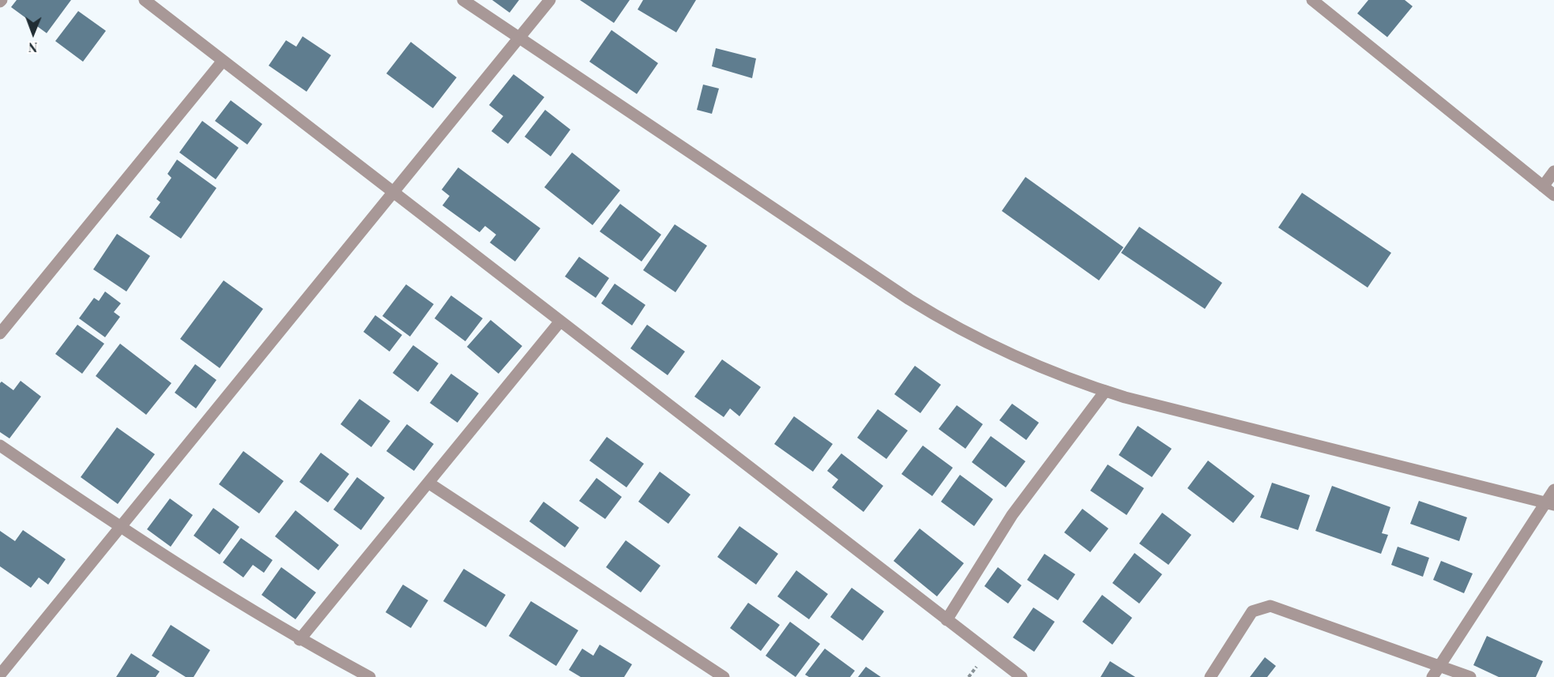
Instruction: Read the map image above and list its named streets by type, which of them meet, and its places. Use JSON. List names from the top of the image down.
{
  "north": "bottom"
}
